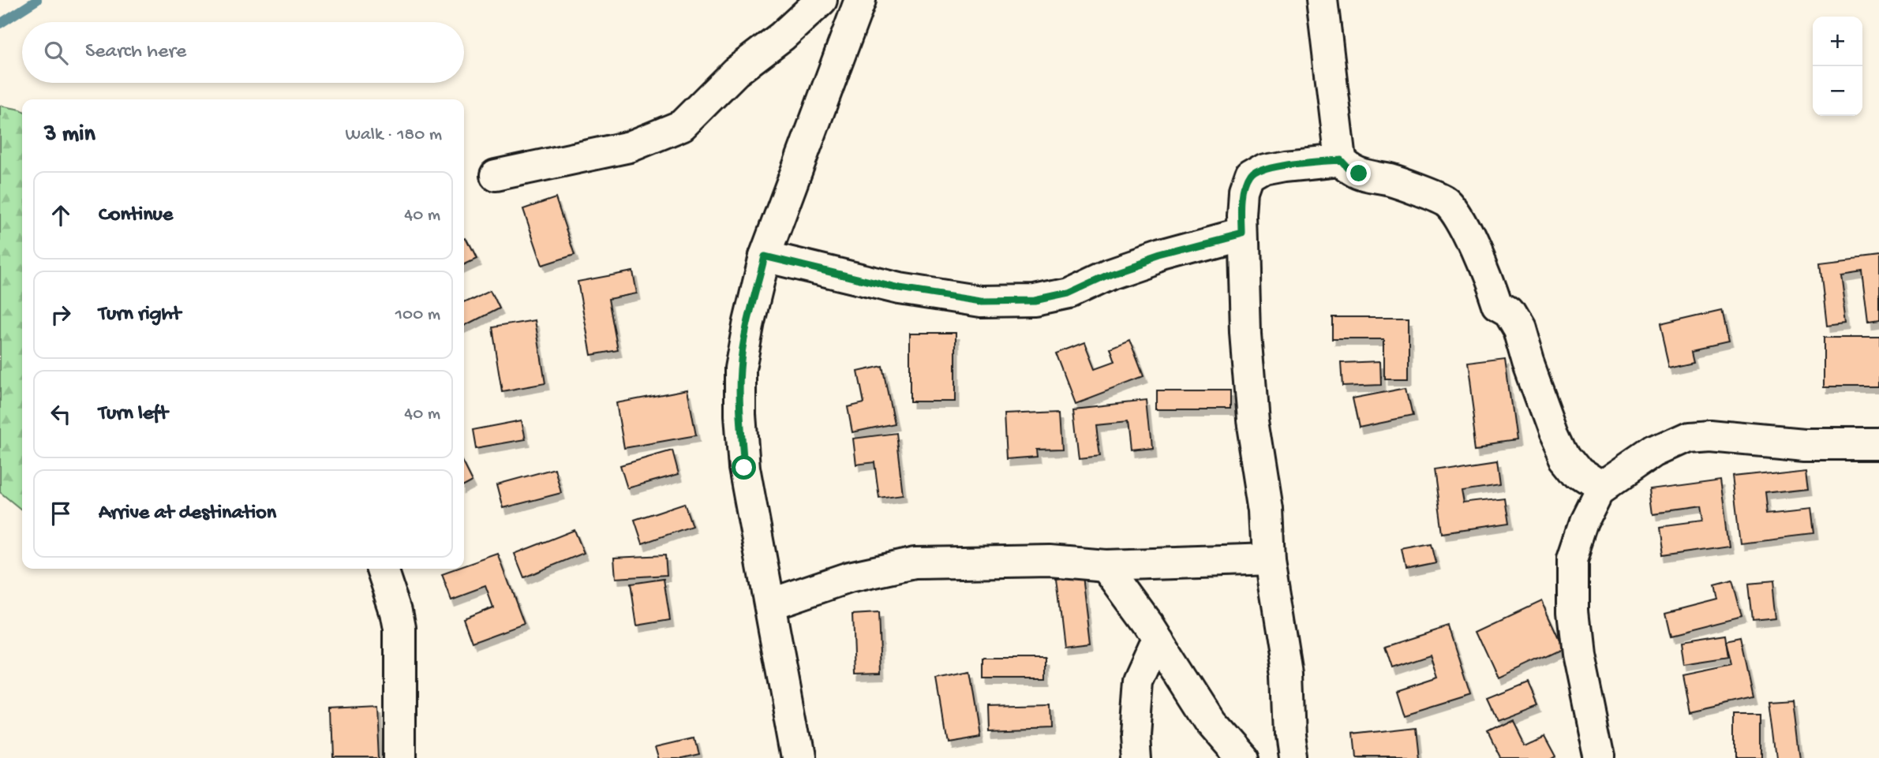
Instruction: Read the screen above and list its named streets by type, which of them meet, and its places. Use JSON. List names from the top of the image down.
{
  "page": {
    "map_buttons": ["+", "−"],
    "search": "Search here",
    "heading": ["3 min", "Walk · 180 m"],
    "list": [
      ["Continue", "40 m"],
      ["Turn right", "100 m"],
      ["Turn left", "40 m"],
      "Arrive at destination"
    ]
  }
}
